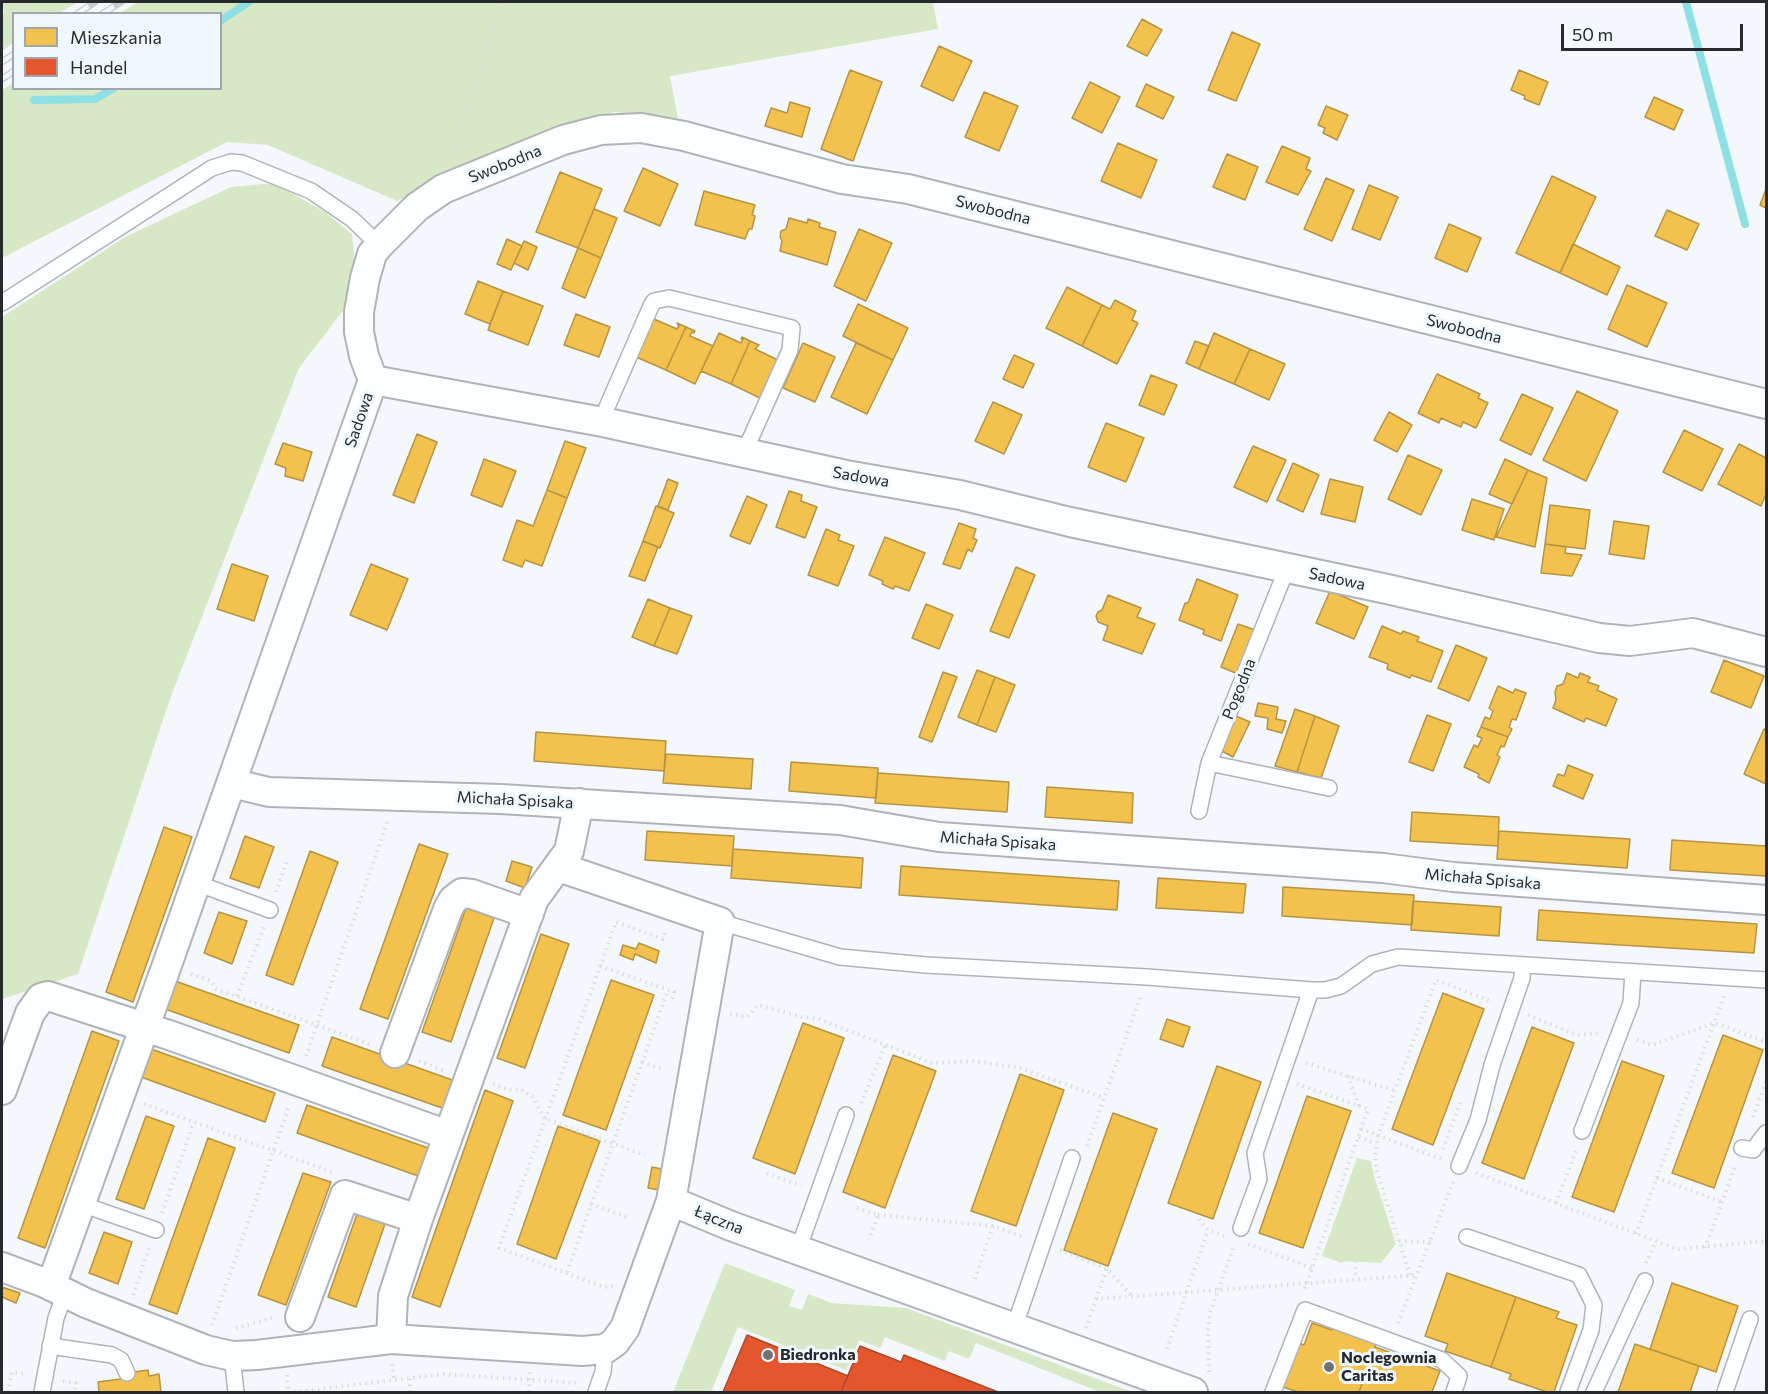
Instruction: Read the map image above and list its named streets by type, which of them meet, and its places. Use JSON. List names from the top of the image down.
{
  "streets": {
    "street": [
      "Swobodna",
      "Sadowa",
      "Michała Spisaka",
      "Łączna"
    ],
    "lane": ["Pogodna"]
  },
  "crossings": [
    ["Swobodna", "Sadowa"],
    ["Sadowa", "Pogodna"],
    ["Sadowa", "Michała Spisaka"]
  ],
  "places": ["Biedronka", "Noclegownia Caritas"],
  "legend": ["Mieszkania", "Handel"],
  "scale_bar": "50 m"
}
